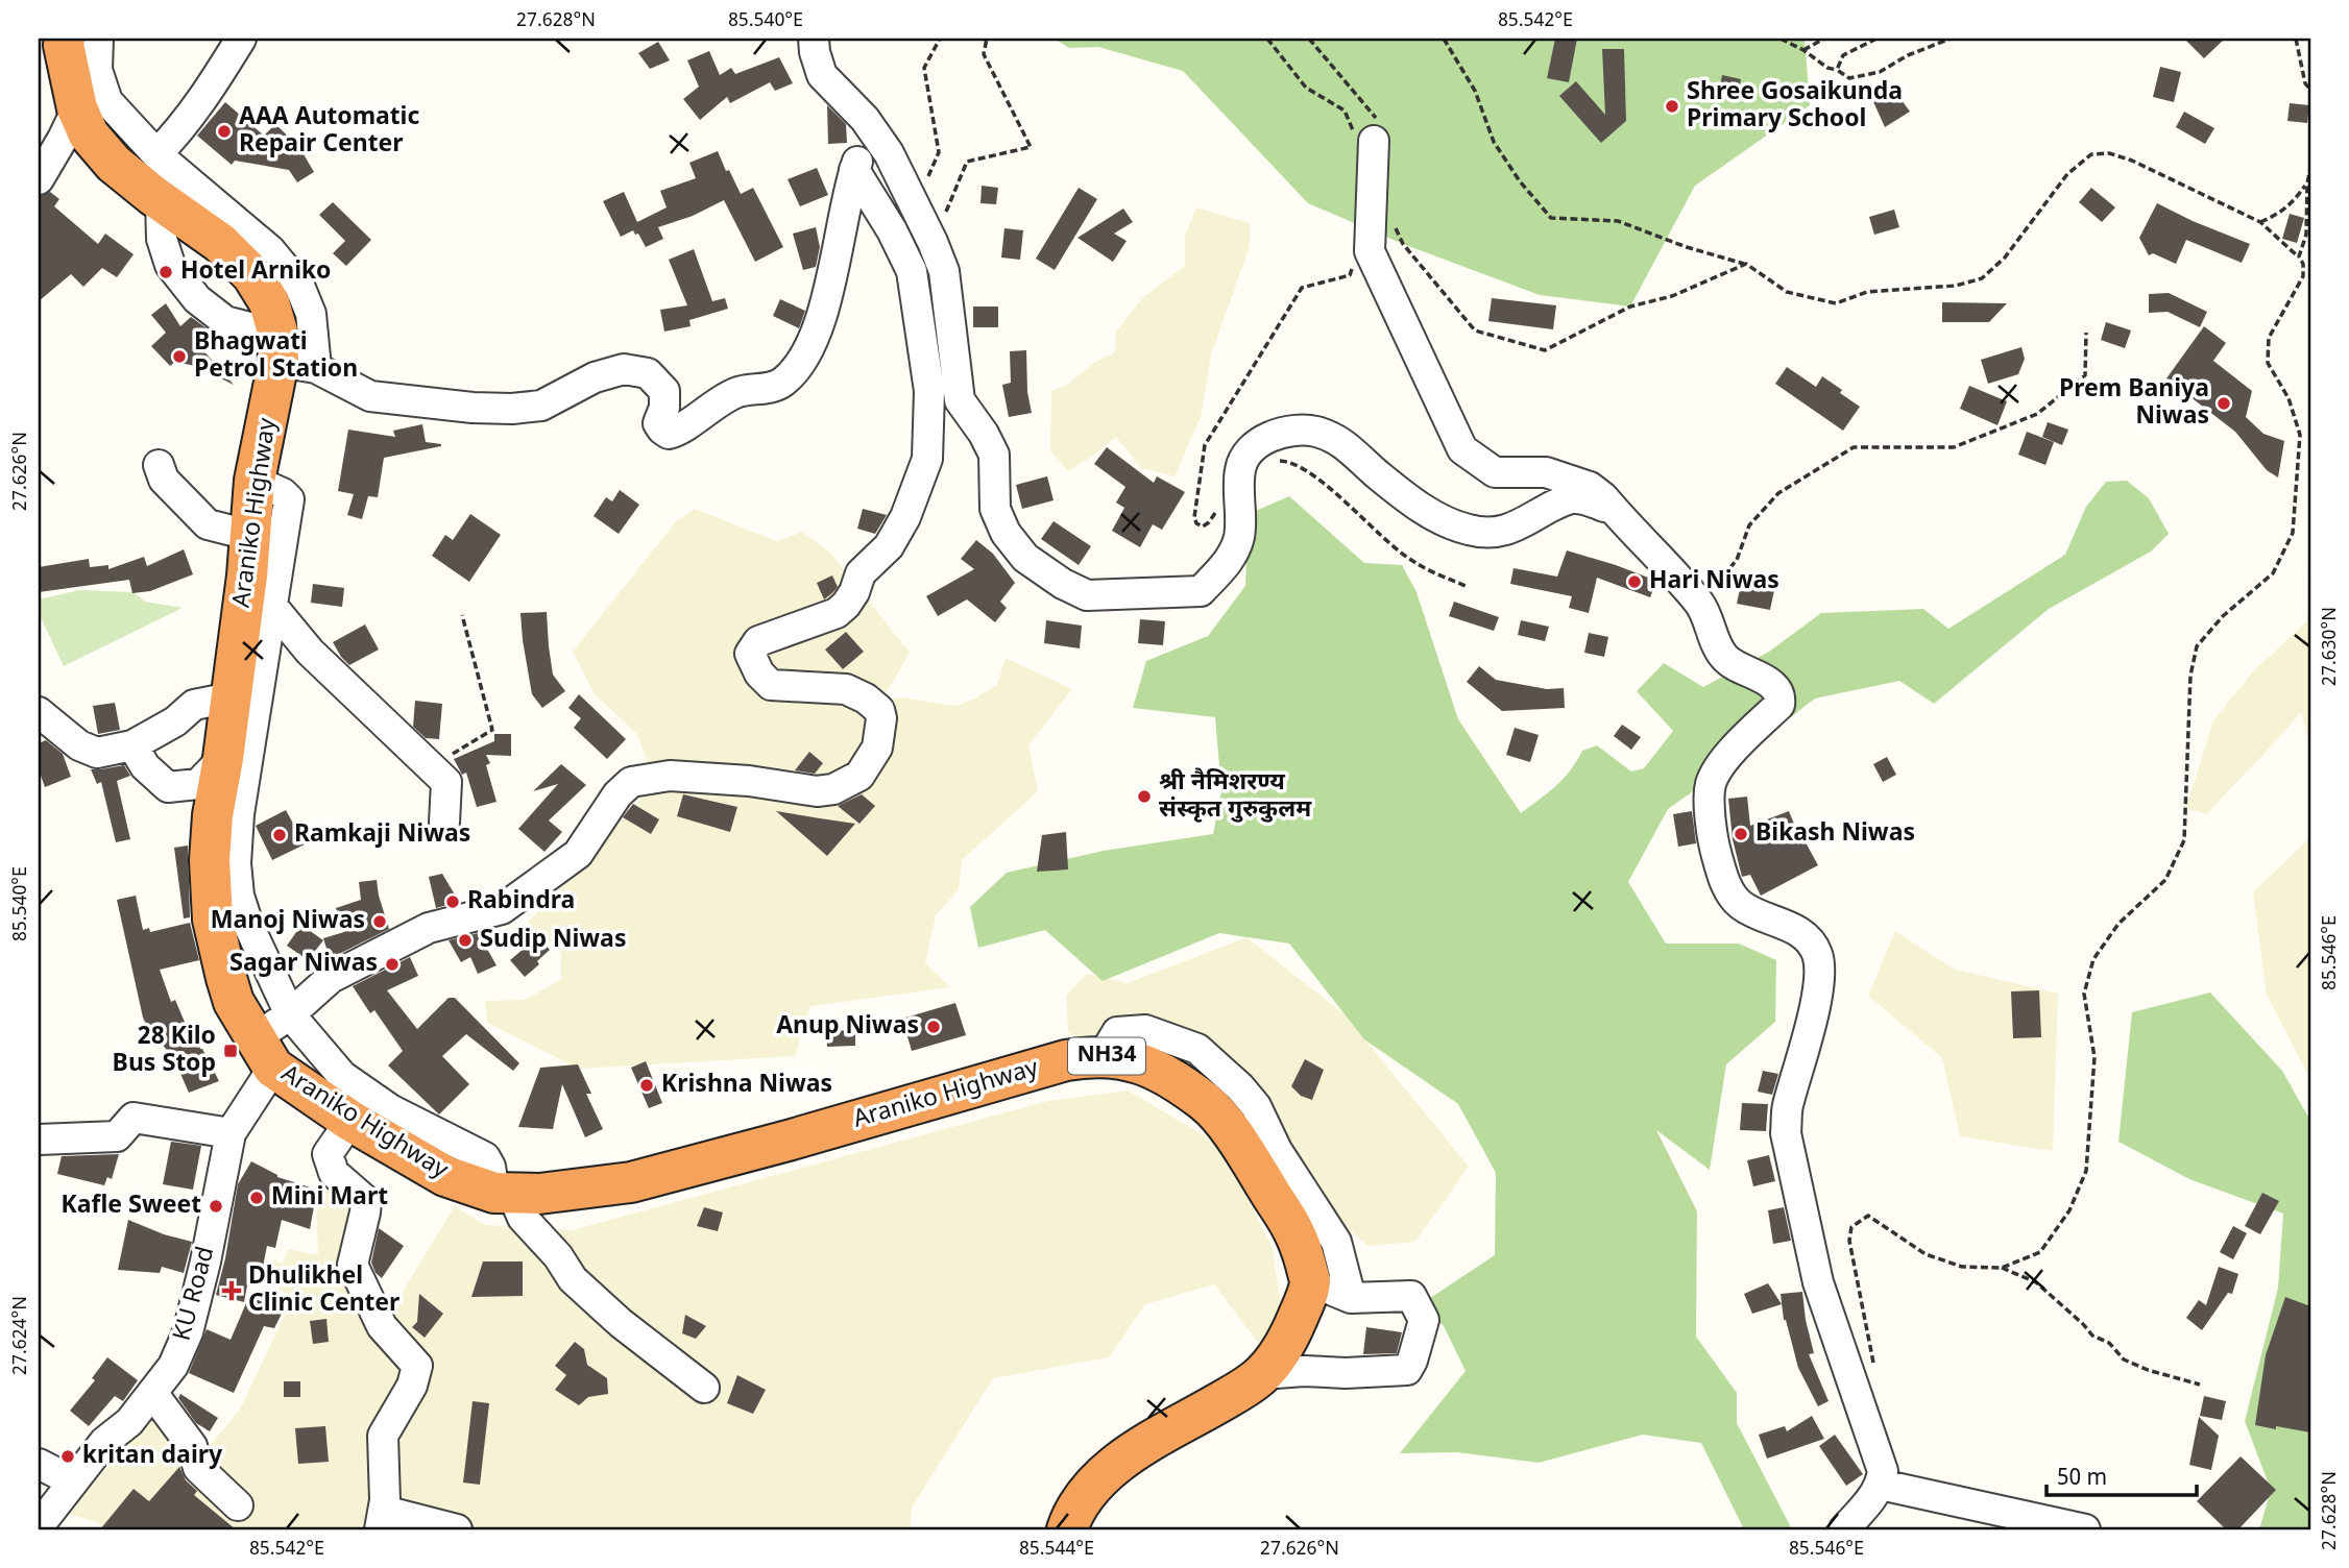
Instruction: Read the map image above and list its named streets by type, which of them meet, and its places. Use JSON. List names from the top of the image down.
{
  "streets": {
    "highway": ["Araniko Highway", "NH34"],
    "street": ["KU Road"]
  },
  "crossings": [
    ["Araniko Highway", "KU Road"]
  ],
  "places": {
    "other": [
      "Shree Gosaikunda Primary School",
      "AAA Automatic Repair Center",
      "Hotel Arniko",
      "Bhagwati Petrol Station",
      "Prem Baniya Niwas",
      "Hari Niwas",
      "श्री नैमिशरण्य संस्कृत गुरुकुलम",
      "Bikash Niwas",
      "Ramkaji Niwas",
      "Rabindra",
      "Manoj Niwas",
      "Sudip Niwas",
      "Sagar Niwas",
      "Anup Niwas",
      "Krishna Niwas",
      "Mini Mart",
      "Kafle Sweet",
      "kritan dairy"
    ],
    "transit": ["28 Kilo Bus Stop"],
    "health": ["Dhulikhel Clinic Center"]
  },
  "scale_bar": "50 m",
  "coordinates": [
    "27.628°N",
    "85.540°E",
    "85.542°E",
    "27.626°N",
    "27.630°N",
    "85.546°E",
    "27.624°N",
    "85.544°E"
  ]
}
